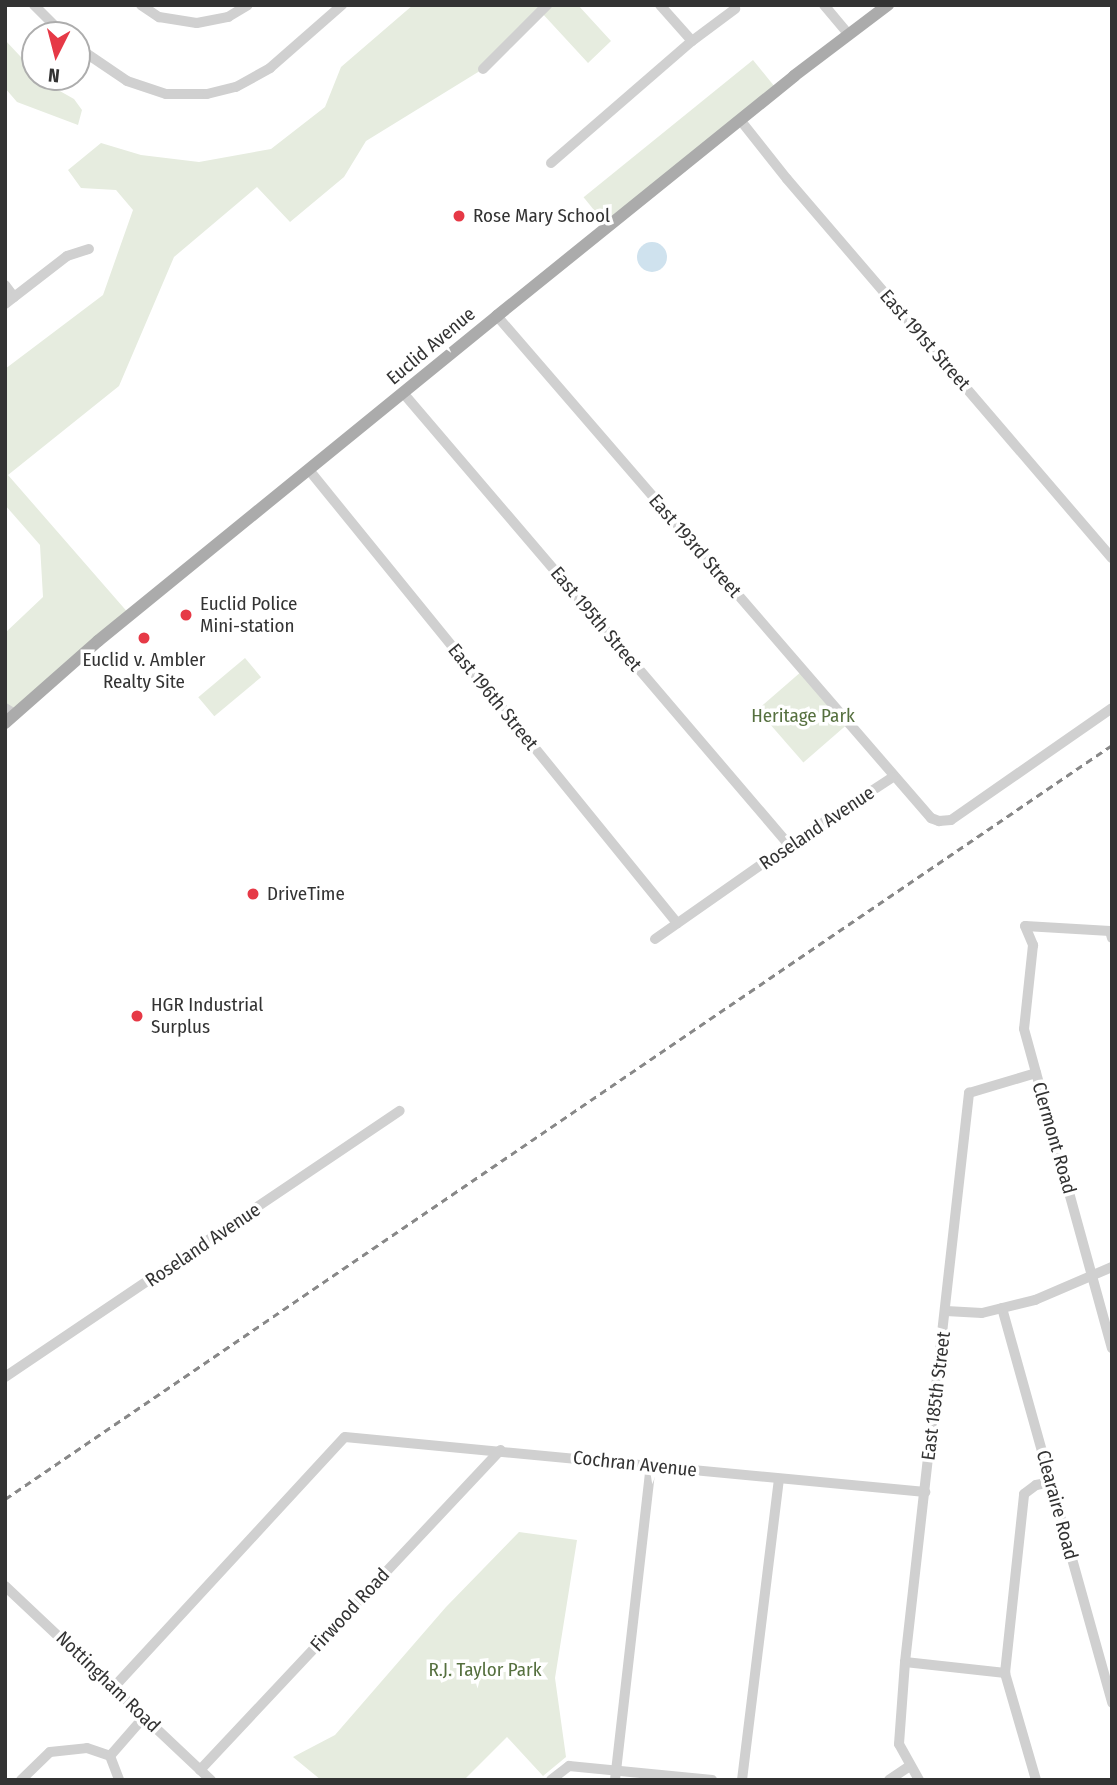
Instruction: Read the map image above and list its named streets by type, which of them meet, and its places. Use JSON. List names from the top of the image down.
{
  "streets": {
    "main road": ["Euclid Avenue"],
    "street": [
      "East 191st Street",
      "East 193rd Street",
      "East 195th Street",
      "East 196th Street",
      "Roseland Avenue",
      "Clermont Road",
      "East 185th Street",
      "Cochran Avenue",
      "Clearaire Road",
      "Firwood Road",
      "Nottingham Road"
    ]
  },
  "crossings": [
    ["East 191st Street", "Euclid Avenue"],
    ["Euclid Avenue", "East 193rd Street"],
    ["Euclid Avenue", "East 195th Street"],
    ["Euclid Avenue", "East 196th Street"],
    ["East 193rd Street", "Roseland Avenue"],
    ["East 195th Street", "Roseland Avenue"],
    ["East 196th Street", "Roseland Avenue"],
    ["Clermont Road", "East 185th Street"],
    ["East 185th Street", "Cochran Avenue"],
    ["Cochran Avenue", "Firwood Road"],
    ["Cochran Avenue", "Nottingham Road"],
    ["Firwood Road", "Nottingham Road"]
  ],
  "parks": ["Heritage Park", "R.J. Taylor Park"],
  "places": [
    "Rose Mary School",
    "Euclid Police Mini-station",
    "Euclid v. Ambler Realty Site",
    "DriveTime",
    "HGR Industrial Surplus"
  ],
  "north": "bottom"
}
